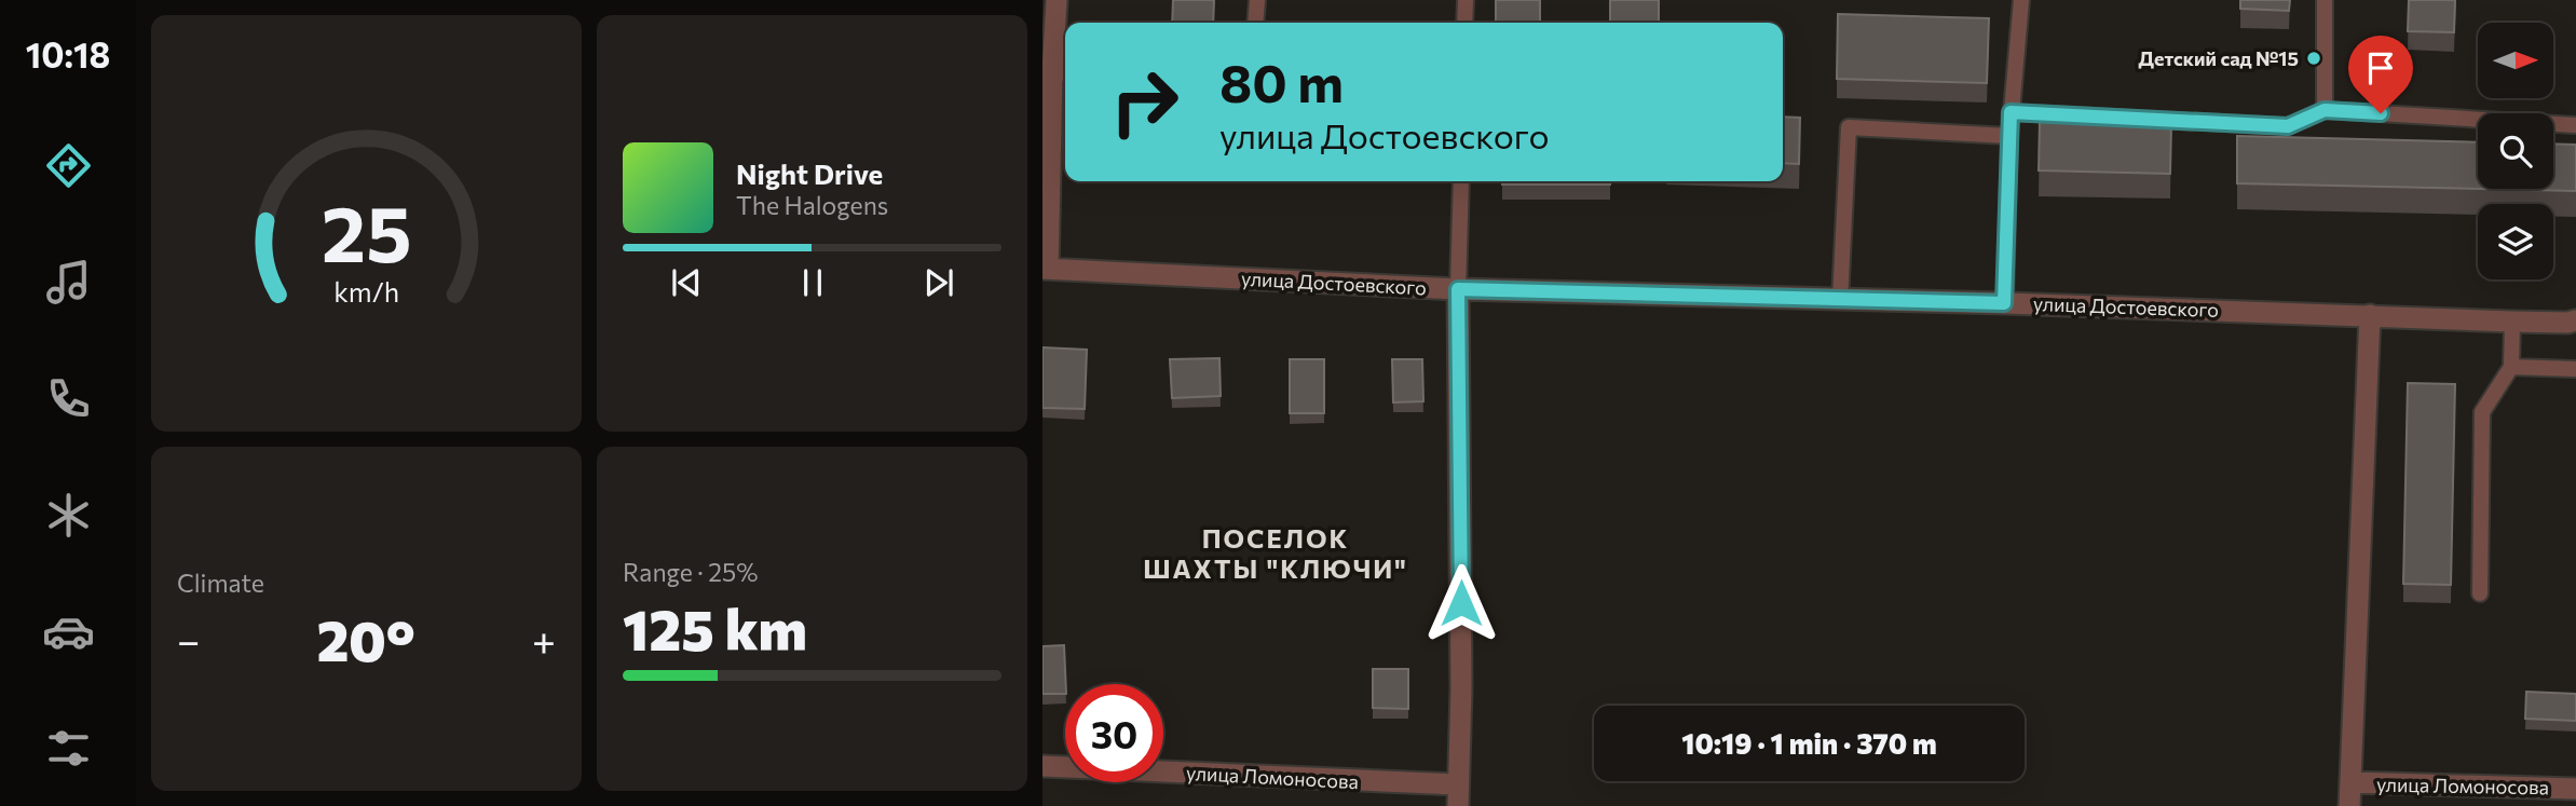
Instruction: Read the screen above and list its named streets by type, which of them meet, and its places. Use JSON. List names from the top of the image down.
{
  "streets": {
    "street": ["улица Достоевского", "улица Ломоносова"]
  },
  "districts": ["ПОСЕЛОК ШАХТЫ \"КЛЮЧИ\""],
  "places": ["Детский сад №15"],
  "north": "right",
  "page": {
    "tabs": "10:18",
    "turn": ["80 m", "улица Достоевского"],
    "song": ["Night Drive", "The Halogens"],
    "tile": [
      "Climate",
      ["Range · 25%", "125 km"]
    ],
    "heat": ["−", "20°", "+"],
    "limit": "30",
    "trip": "10:19 · 1 min · 370 m",
    "gauge": ["25", "km/h"]
  }
}
